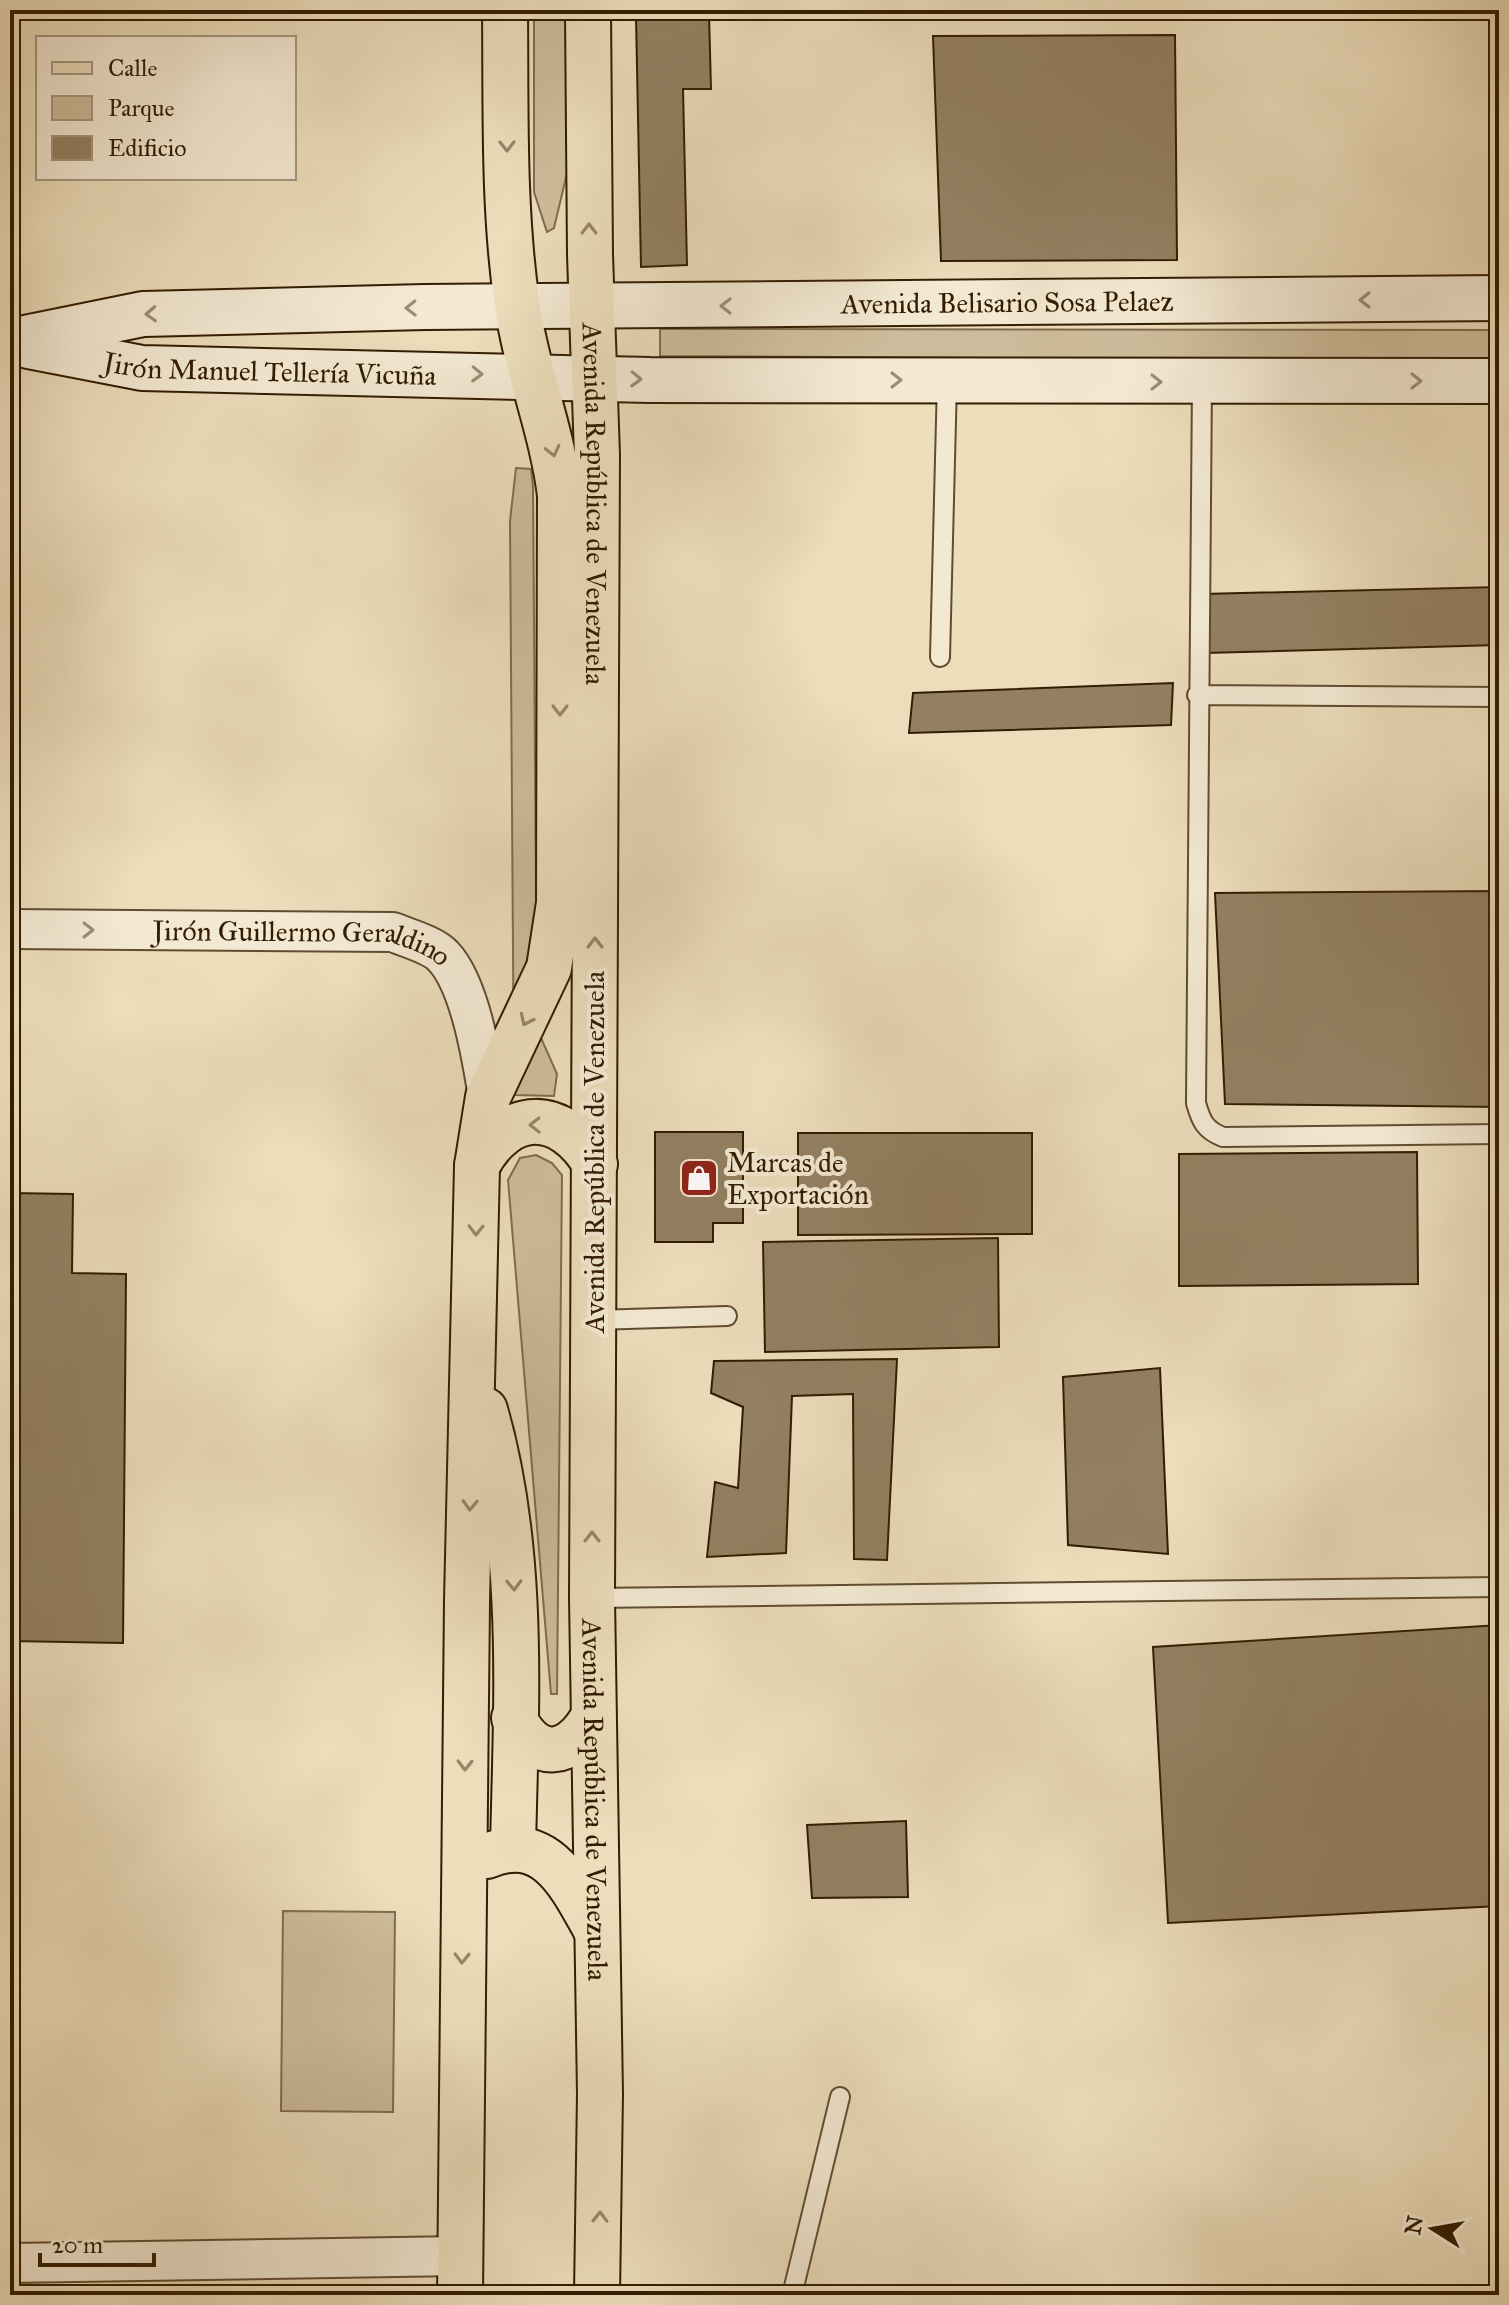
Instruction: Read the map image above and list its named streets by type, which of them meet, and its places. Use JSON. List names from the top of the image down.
{
  "streets": {
    "main road": ["Avenida República de Venezuela"],
    "street": ["Avenida Belisario Sosa Pelaez", "Jirón Manuel Tellería Vicuña", "Jirón Guillermo Geraldino"]
  },
  "crossings": [
    ["Avenida Belisario Sosa Pelaez", "Jirón Manuel Tellería Vicuña"],
    ["Avenida Belisario Sosa Pelaez", "Avenida República de Venezuela"],
    ["Jirón Manuel Tellería Vicuña", "Avenida República de Venezuela"],
    ["Avenida República de Venezuela", "Jirón Guillermo Geraldino"]
  ],
  "one_way": ["Jirón Guillermo Geraldino"],
  "places": {
    "shop": ["Marcas de Exportación"]
  },
  "legend": ["Calle", "Parque", "Edificio"],
  "scale_bar": "20 m",
  "north": "left"
}
